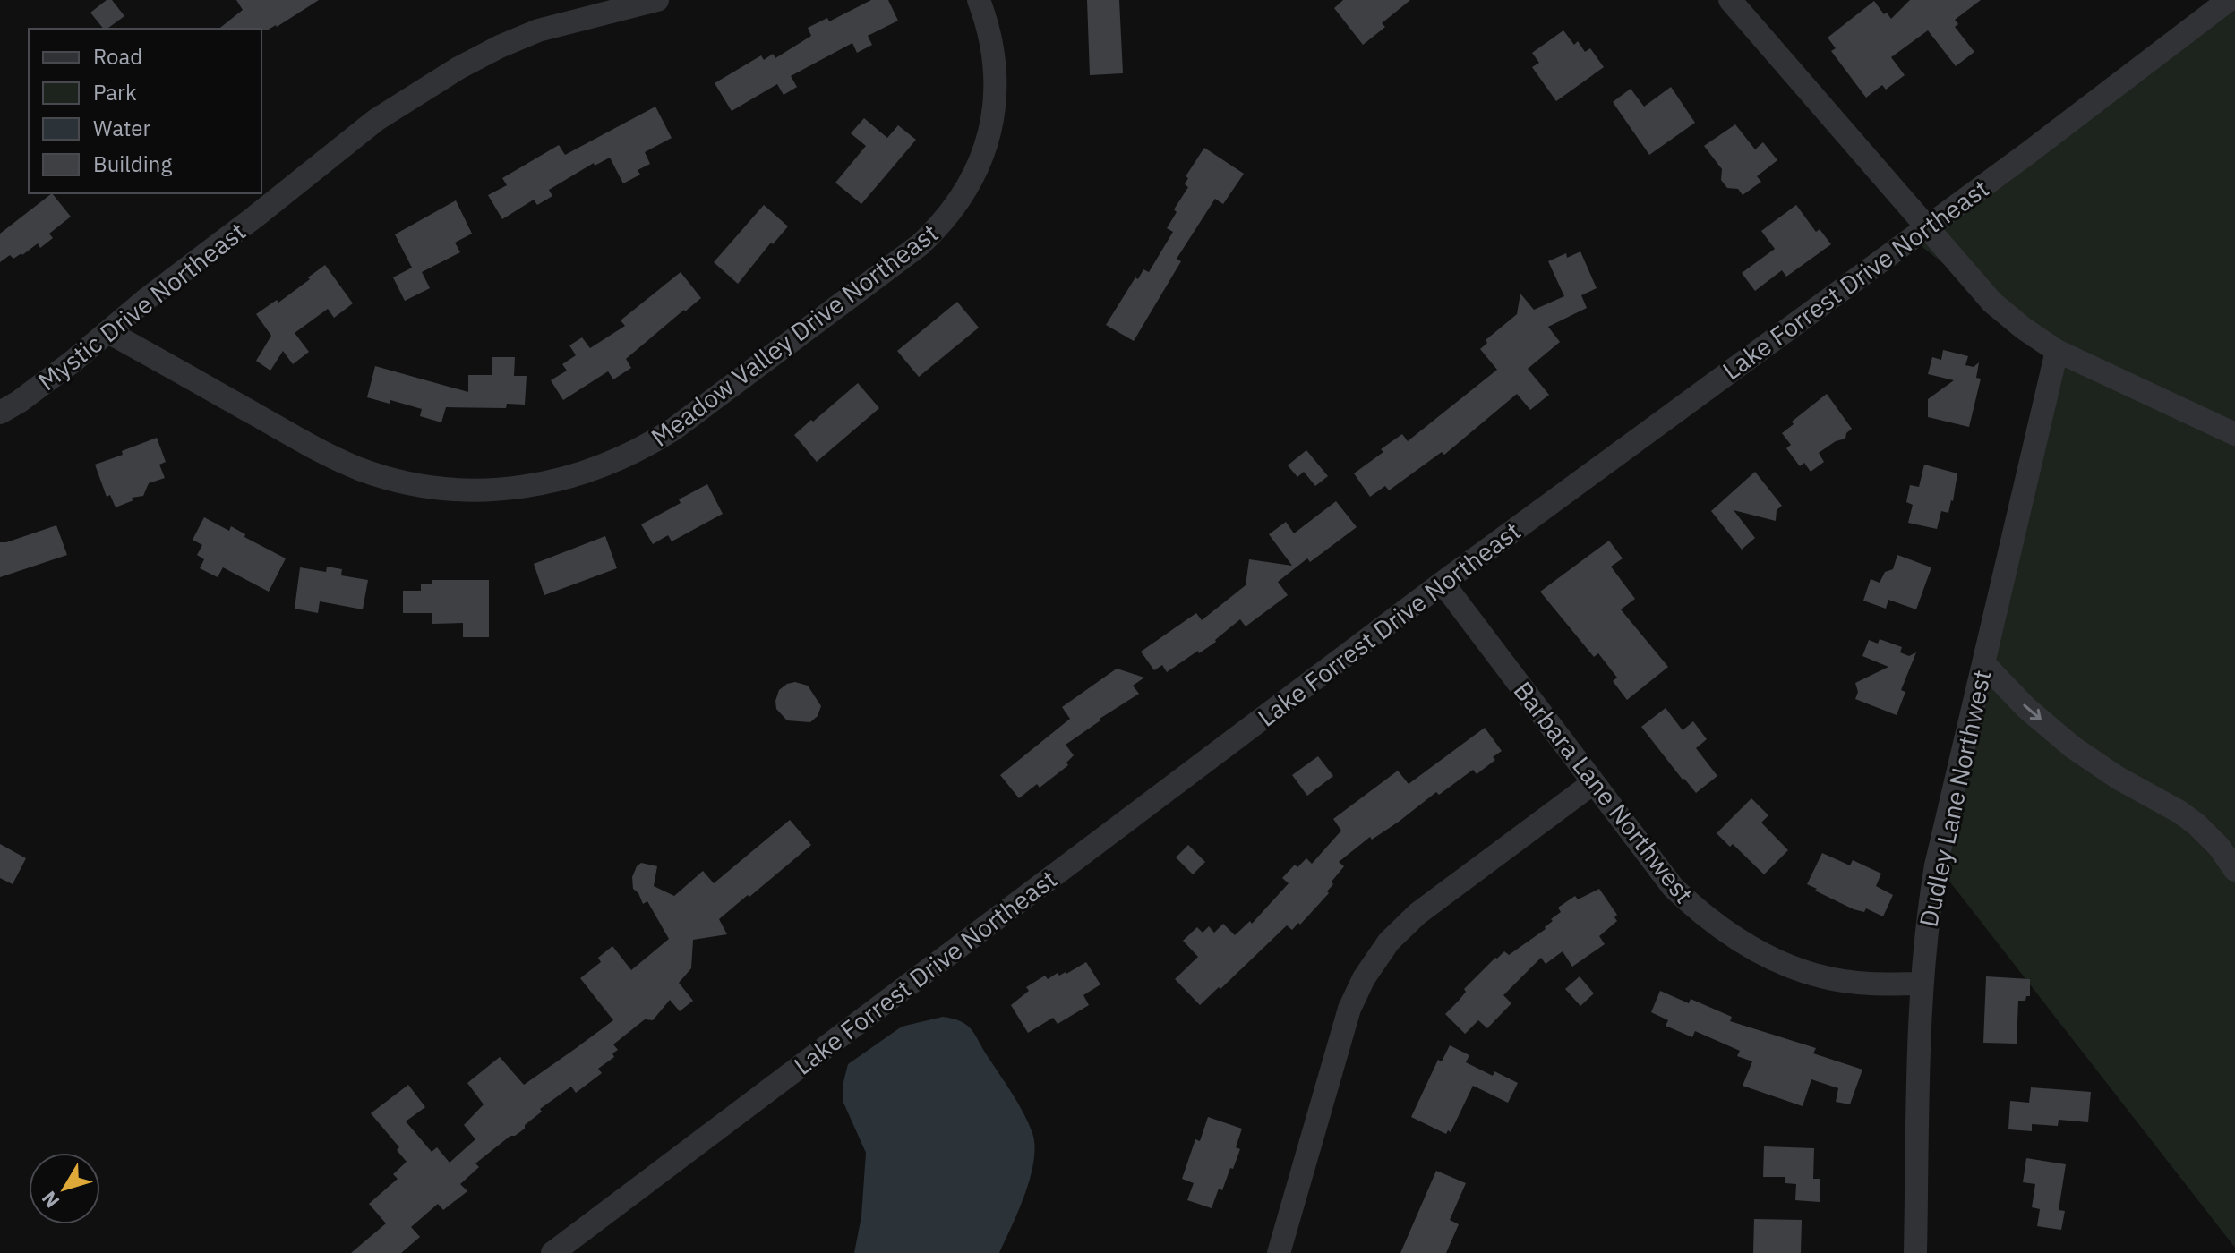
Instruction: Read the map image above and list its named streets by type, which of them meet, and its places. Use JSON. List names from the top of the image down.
{
  "streets": {
    "street": [
      "Lake Forrest Drive Northeast",
      "Mystic Drive Northeast",
      "Meadow Valley Drive Northeast",
      "Barbara Lane Northwest",
      "Dudley Lane Northwest"
    ]
  },
  "crossings": [
    ["Lake Forrest Drive Northeast", "Barbara Lane Northwest"],
    ["Mystic Drive Northeast", "Meadow Valley Drive Northeast"],
    ["Barbara Lane Northwest", "Dudley Lane Northwest"]
  ],
  "legend": [
    "Road",
    "Park",
    "Water",
    "Building"
  ],
  "north": "bottom left"
}
